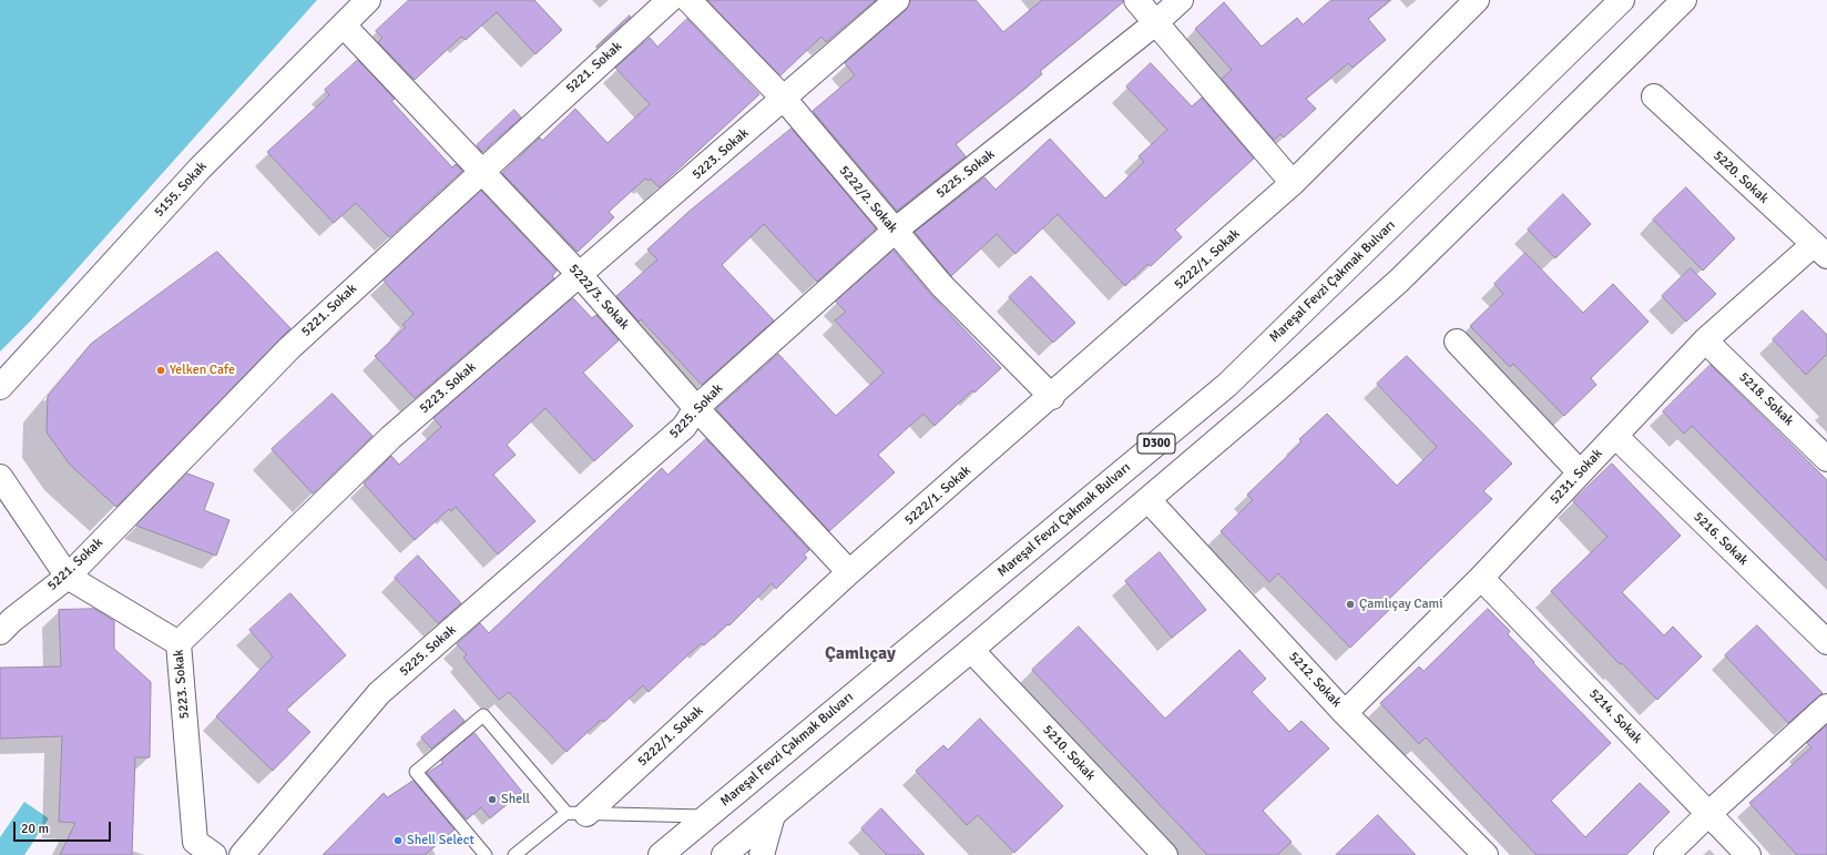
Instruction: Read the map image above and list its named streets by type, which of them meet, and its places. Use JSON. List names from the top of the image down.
{
  "streets": {
    "main road": [
      "5221. Sokak",
      "5223. Sokak",
      "5225. Sokak",
      "5220. Sokak",
      "5155. Sokak",
      "5222/2. Sokak",
      "5222/1. Sokak",
      "Mareşal Fevzi Çakmak Bulvarı",
      "5222/3. Sokak",
      "5218. Sokak",
      "D300",
      "5231. Sokak",
      "5216. Sokak",
      "5212. Sokak",
      "5214. Sokak",
      "5210. Sokak"
    ]
  },
  "crossings": [
    ["5221. Sokak", "5222/3. Sokak"],
    ["5223. Sokak", "5222/2. Sokak"],
    ["5223. Sokak", "5222/3. Sokak"],
    ["5225. Sokak", "5222/2. Sokak"],
    ["5225. Sokak", "5222/3. Sokak"],
    ["5220. Sokak", "5231. Sokak"],
    ["5155. Sokak", "5222/3. Sokak"],
    ["5222/2. Sokak", "5222/1. Sokak"],
    ["5222/1. Sokak", "5222/3. Sokak"],
    ["5218. Sokak", "5231. Sokak"],
    ["D300", "5212. Sokak"],
    ["D300", "5210. Sokak"],
    ["5231. Sokak", "5216. Sokak"],
    ["5231. Sokak", "5212. Sokak"],
    ["5231. Sokak", "5214. Sokak"]
  ],
  "districts": ["Çamlıçay"],
  "places": [
    "Yelken Cafe",
    "Çamlıçay Cami",
    "Shell",
    "Shell Select"
  ],
  "scale_bar": "20 m"
}
